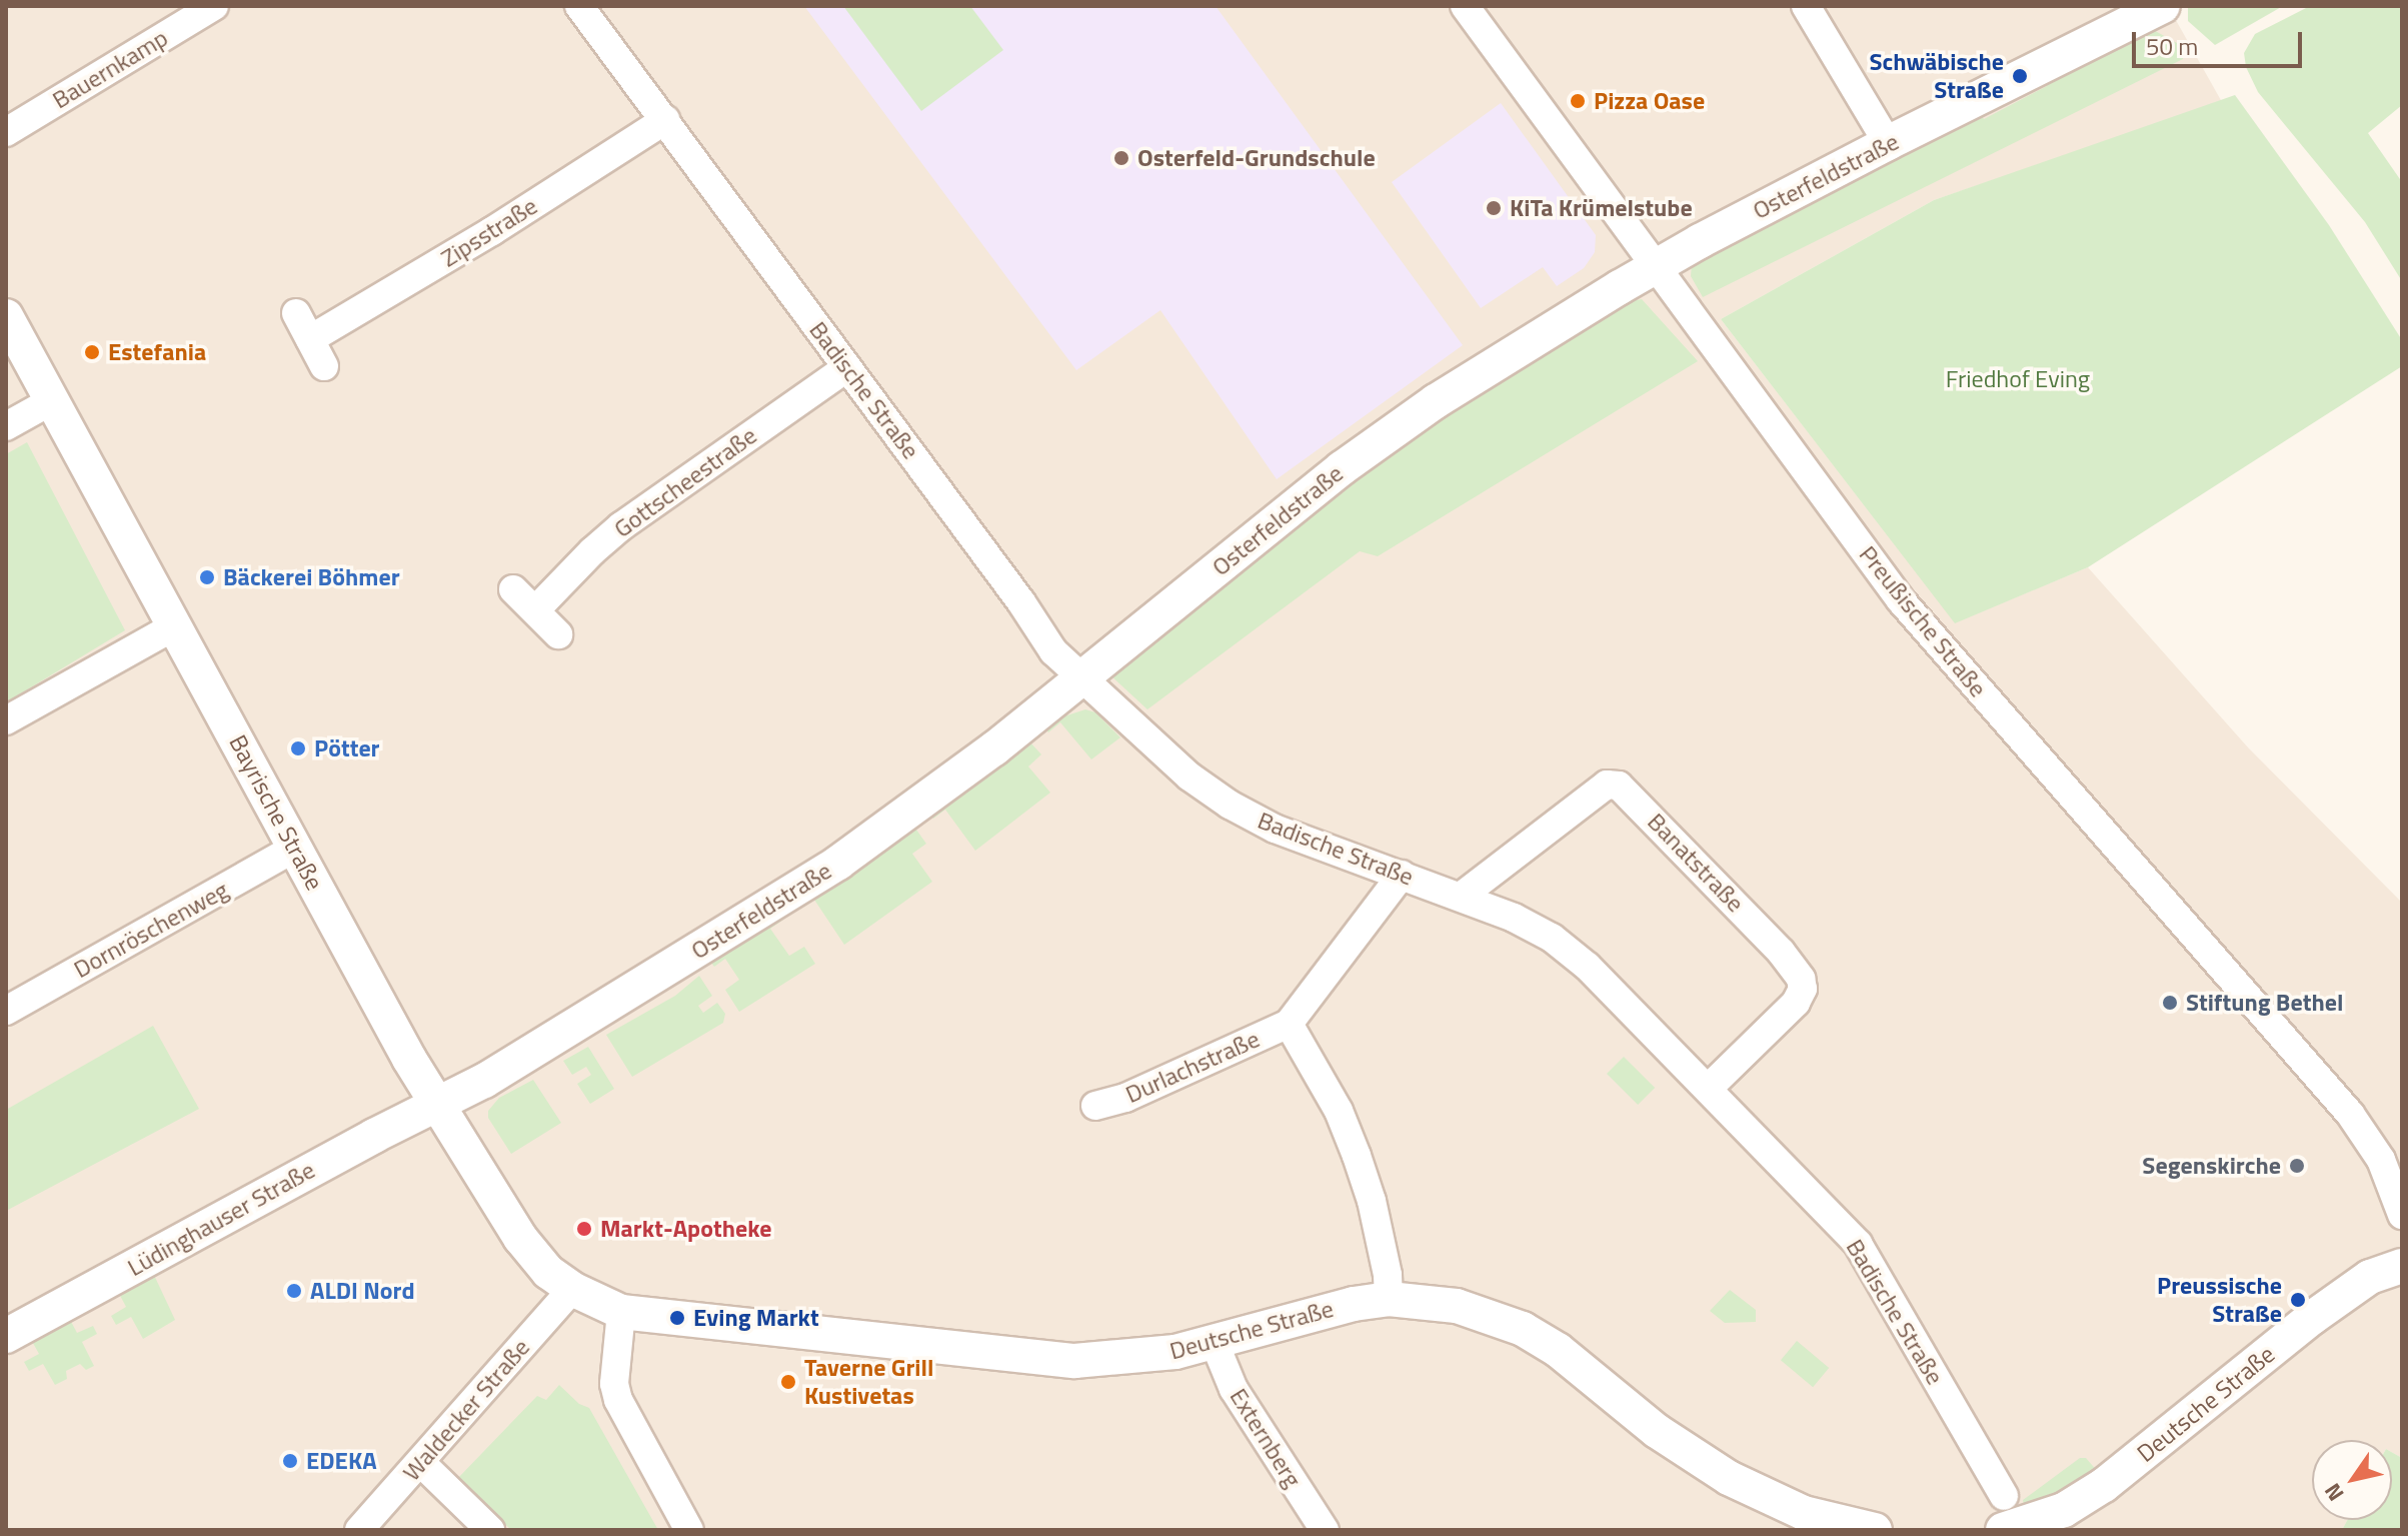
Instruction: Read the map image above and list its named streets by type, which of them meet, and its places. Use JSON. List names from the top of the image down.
{
  "streets": {
    "street": [
      "Bauernkamp",
      "Osterfeldstraße",
      "Zipsstraße",
      "Badische Straße",
      "Gottscheestraße",
      "Preußische Straße",
      "Bayrische Straße",
      "Banatstraße",
      "Dornröschenweg",
      "Durlachstraße",
      "Lüdinghauser Straße",
      "Deutsche Straße",
      "Waldecker Straße",
      "Externberg"
    ]
  },
  "crossings": [
    ["Osterfeldstraße", "Badische Straße"],
    ["Osterfeldstraße", "Preußische Straße"],
    ["Osterfeldstraße", "Bayrische Straße"],
    ["Osterfeldstraße", "Lüdinghauser Straße"],
    ["Zipsstraße", "Badische Straße"],
    ["Badische Straße", "Gottscheestraße"],
    ["Badische Straße", "Banatstraße"],
    ["Badische Straße", "Durlachstraße"],
    ["Bayrische Straße", "Dornröschenweg"],
    ["Bayrische Straße", "Lüdinghauser Straße"],
    ["Bayrische Straße", "Deutsche Straße"],
    ["Bayrische Straße", "Waldecker Straße"],
    ["Durlachstraße", "Deutsche Straße"],
    ["Deutsche Straße", "Waldecker Straße"],
    ["Deutsche Straße", "Externberg"]
  ],
  "parks": ["Friedhof Eving"],
  "places": [
    "Schwäbische Straße",
    "Pizza Oase",
    "Osterfeld-Grundschule",
    "KiTa Krümelstube",
    "Estefania",
    "Bäckerei Böhmer",
    "Pötter",
    "Stiftung Bethel",
    "Segenskirche",
    "Markt-Apotheke",
    "ALDI Nord",
    "Preussische Straße",
    "Eving Markt",
    "Taverne Grill Kustivetas",
    "EDEKA"
  ],
  "scale_bar": "50 m",
  "north": "bottom left"
}
